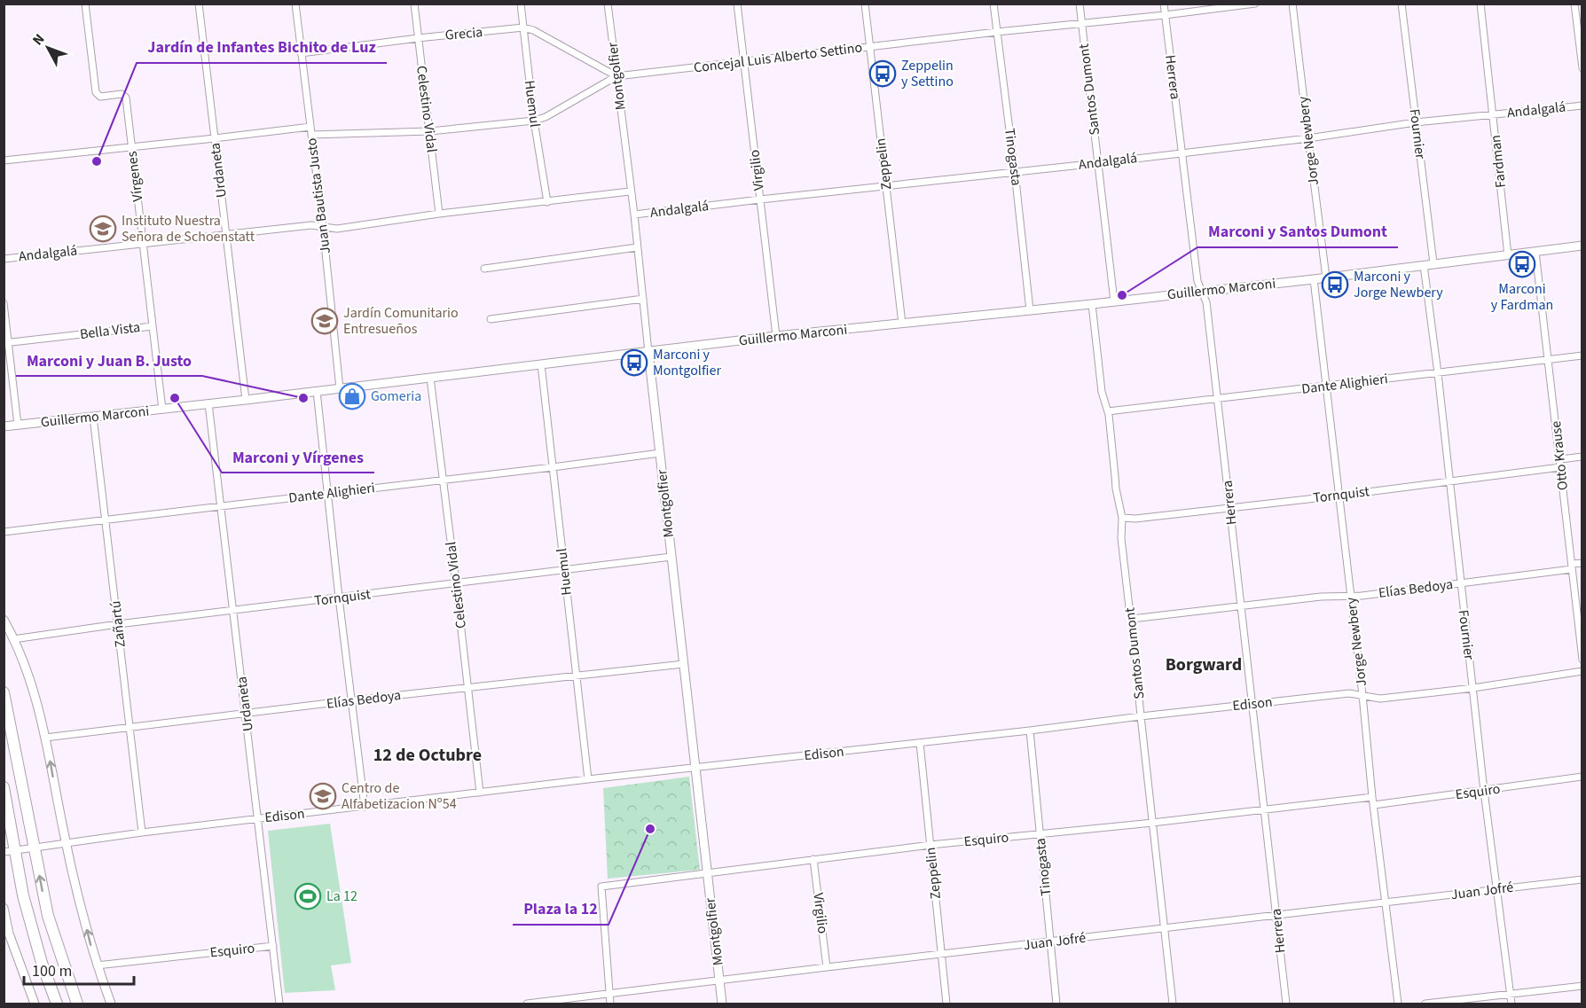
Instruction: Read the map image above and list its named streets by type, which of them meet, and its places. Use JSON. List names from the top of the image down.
{
  "streets": {
    "street": [
      "Grecia",
      "Concejal Luis Alberto Settino",
      "Montgolfier",
      "Herrera",
      "Santos Dumont",
      "Huemul",
      "Celestino Vidal",
      "Andalgalá",
      "Fournier",
      "Jorge Newbery",
      "Tinogasta",
      "Fardman",
      "Zeppelin",
      "Urdaneta",
      "Virgilio",
      "Vírgenes",
      "Juan Bautista Justo",
      "Guillermo Marconi",
      "Bella Vista",
      "Dante Alighieri",
      "Otto Krause",
      "Tornquist",
      "Elías Bedoya",
      "Zañartú",
      "Edison",
      "Esquiro",
      "Juan Jofré"
    ]
  },
  "crossings": [
    ["Grecia", "Concejal Luis Alberto Settino"],
    ["Grecia", "Montgolfier"],
    ["Grecia", "Huemul"],
    ["Grecia", "Celestino Vidal"],
    ["Grecia", "Juan Bautista Justo"],
    ["Concejal Luis Alberto Settino", "Montgolfier"],
    ["Concejal Luis Alberto Settino", "Herrera"],
    ["Concejal Luis Alberto Settino", "Santos Dumont"],
    ["Concejal Luis Alberto Settino", "Huemul"],
    ["Concejal Luis Alberto Settino", "Celestino Vidal"],
    ["Concejal Luis Alberto Settino", "Tinogasta"],
    ["Concejal Luis Alberto Settino", "Zeppelin"],
    ["Concejal Luis Alberto Settino", "Virgilio"],
    ["Concejal Luis Alberto Settino", "Juan Bautista Justo"],
    ["Montgolfier", "Andalgalá"],
    ["Montgolfier", "Guillermo Marconi"],
    ["Montgolfier", "Dante Alighieri"],
    ["Montgolfier", "Tornquist"],
    ["Montgolfier", "Elías Bedoya"],
    ["Montgolfier", "Edison"],
    ["Montgolfier", "Esquiro"],
    ["Montgolfier", "Juan Jofré"],
    ["Herrera", "Andalgalá"],
    ["Herrera", "Guillermo Marconi"],
    ["Herrera", "Dante Alighieri"],
    ["Herrera", "Tornquist"],
    ["Herrera", "Elías Bedoya"],
    ["Herrera", "Edison"],
    ["Herrera", "Esquiro"],
    ["Herrera", "Juan Jofré"],
    ["Santos Dumont", "Andalgalá"],
    ["Santos Dumont", "Guillermo Marconi"],
    ["Santos Dumont", "Dante Alighieri"],
    ["Santos Dumont", "Tornquist"],
    ["Santos Dumont", "Elías Bedoya"],
    ["Santos Dumont", "Edison"],
    ["Santos Dumont", "Esquiro"],
    ["Santos Dumont", "Juan Jofré"],
    ["Huemul", "Andalgalá"],
    ["Huemul", "Guillermo Marconi"],
    ["Huemul", "Dante Alighieri"],
    ["Huemul", "Tornquist"],
    ["Huemul", "Elías Bedoya"],
    ["Huemul", "Edison"],
    ["Celestino Vidal", "Andalgalá"],
    ["Celestino Vidal", "Guillermo Marconi"],
    ["Celestino Vidal", "Dante Alighieri"],
    ["Celestino Vidal", "Tornquist"],
    ["Celestino Vidal", "Elías Bedoya"],
    ["Celestino Vidal", "Edison"],
    ["Andalgalá", "Fournier"],
    ["Andalgalá", "Jorge Newbery"],
    ["Andalgalá", "Tinogasta"],
    ["Andalgalá", "Fardman"],
    ["Andalgalá", "Zeppelin"],
    ["Andalgalá", "Urdaneta"],
    ["Andalgalá", "Virgilio"],
    ["Andalgalá", "Vírgenes"],
    ["Andalgalá", "Juan Bautista Justo"],
    ["Fournier", "Guillermo Marconi"],
    ["Fournier", "Dante Alighieri"],
    ["Fournier", "Tornquist"],
    ["Fournier", "Elías Bedoya"],
    ["Fournier", "Edison"],
    ["Fournier", "Esquiro"],
    ["Fournier", "Juan Jofré"],
    ["Jorge Newbery", "Guillermo Marconi"],
    ["Jorge Newbery", "Dante Alighieri"],
    ["Jorge Newbery", "Tornquist"],
    ["Jorge Newbery", "Elías Bedoya"],
    ["Jorge Newbery", "Edison"],
    ["Jorge Newbery", "Esquiro"],
    ["Jorge Newbery", "Juan Jofré"],
    ["Tinogasta", "Guillermo Marconi"],
    ["Tinogasta", "Edison"],
    ["Tinogasta", "Esquiro"],
    ["Tinogasta", "Juan Jofré"],
    ["Fardman", "Guillermo Marconi"],
    ["Zeppelin", "Guillermo Marconi"],
    ["Zeppelin", "Edison"],
    ["Zeppelin", "Esquiro"],
    ["Zeppelin", "Juan Jofré"],
    ["Urdaneta", "Guillermo Marconi"],
    ["Urdaneta", "Dante Alighieri"],
    ["Urdaneta", "Tornquist"],
    ["Urdaneta", "Elías Bedoya"],
    ["Urdaneta", "Edison"],
    ["Urdaneta", "Esquiro"],
    ["Virgilio", "Guillermo Marconi"],
    ["Virgilio", "Esquiro"],
    ["Virgilio", "Juan Jofré"],
    ["Vírgenes", "Guillermo Marconi"],
    ["Vírgenes", "Bella Vista"],
    ["Juan Bautista Justo", "Guillermo Marconi"],
    ["Guillermo Marconi", "Otto Krause"],
    ["Guillermo Marconi", "Zañartú"],
    ["Dante Alighieri", "Otto Krause"],
    ["Dante Alighieri", "Zañartú"],
    ["Otto Krause", "Tornquist"],
    ["Otto Krause", "Elías Bedoya"],
    ["Tornquist", "Zañartú"],
    ["Elías Bedoya", "Zañartú"],
    ["Zañartú", "Edison"],
    ["Esquiro", "Juan Jofré"]
  ],
  "districts": ["Borgward", "12 de Octubre"],
  "places": {
    "bus stop": [
      "Zeppelin y Settino",
      "Marconi y Fardman",
      "Marconi y Jorge Newbery",
      "Marconi y Montgolfier"
    ],
    "other": [
      "Jardín de Infantes Bichito de Luz",
      "Marconi y Santos Dumont",
      "Marconi y Vírgenes",
      "Marconi y Juan B. Justo",
      "Plaza la 12"
    ],
    "school or university": ["Instituto Nuestra Señora de Schoenstatt", "Jardín Comunitario Entresueños", "Centro de Alfabetizacion Nº54"],
    "shop": ["Gomeria"],
    "sports": ["La 12"]
  },
  "scale_bar": "100 m",
  "north": "top left"
}
